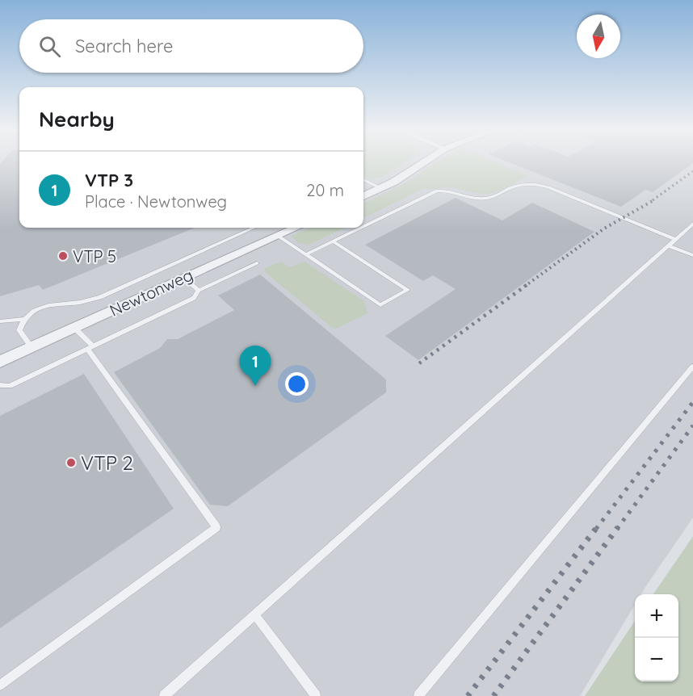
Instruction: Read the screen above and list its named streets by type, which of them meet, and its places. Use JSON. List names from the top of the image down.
{
  "streets": {
    "street": ["Newtonweg"]
  },
  "places": ["VTP 5", "VTP 2"],
  "north": "bottom",
  "page": {
    "search": "Search here",
    "heading": "Nearby",
    "list": [
      {
        "mark": "1",
        "name": "VTP 3",
        "note": "Place · Newtonweg",
        "value": "20 m"
      }
    ],
    "pins": "1",
    "map_buttons": ["+", "−"]
  }
}
